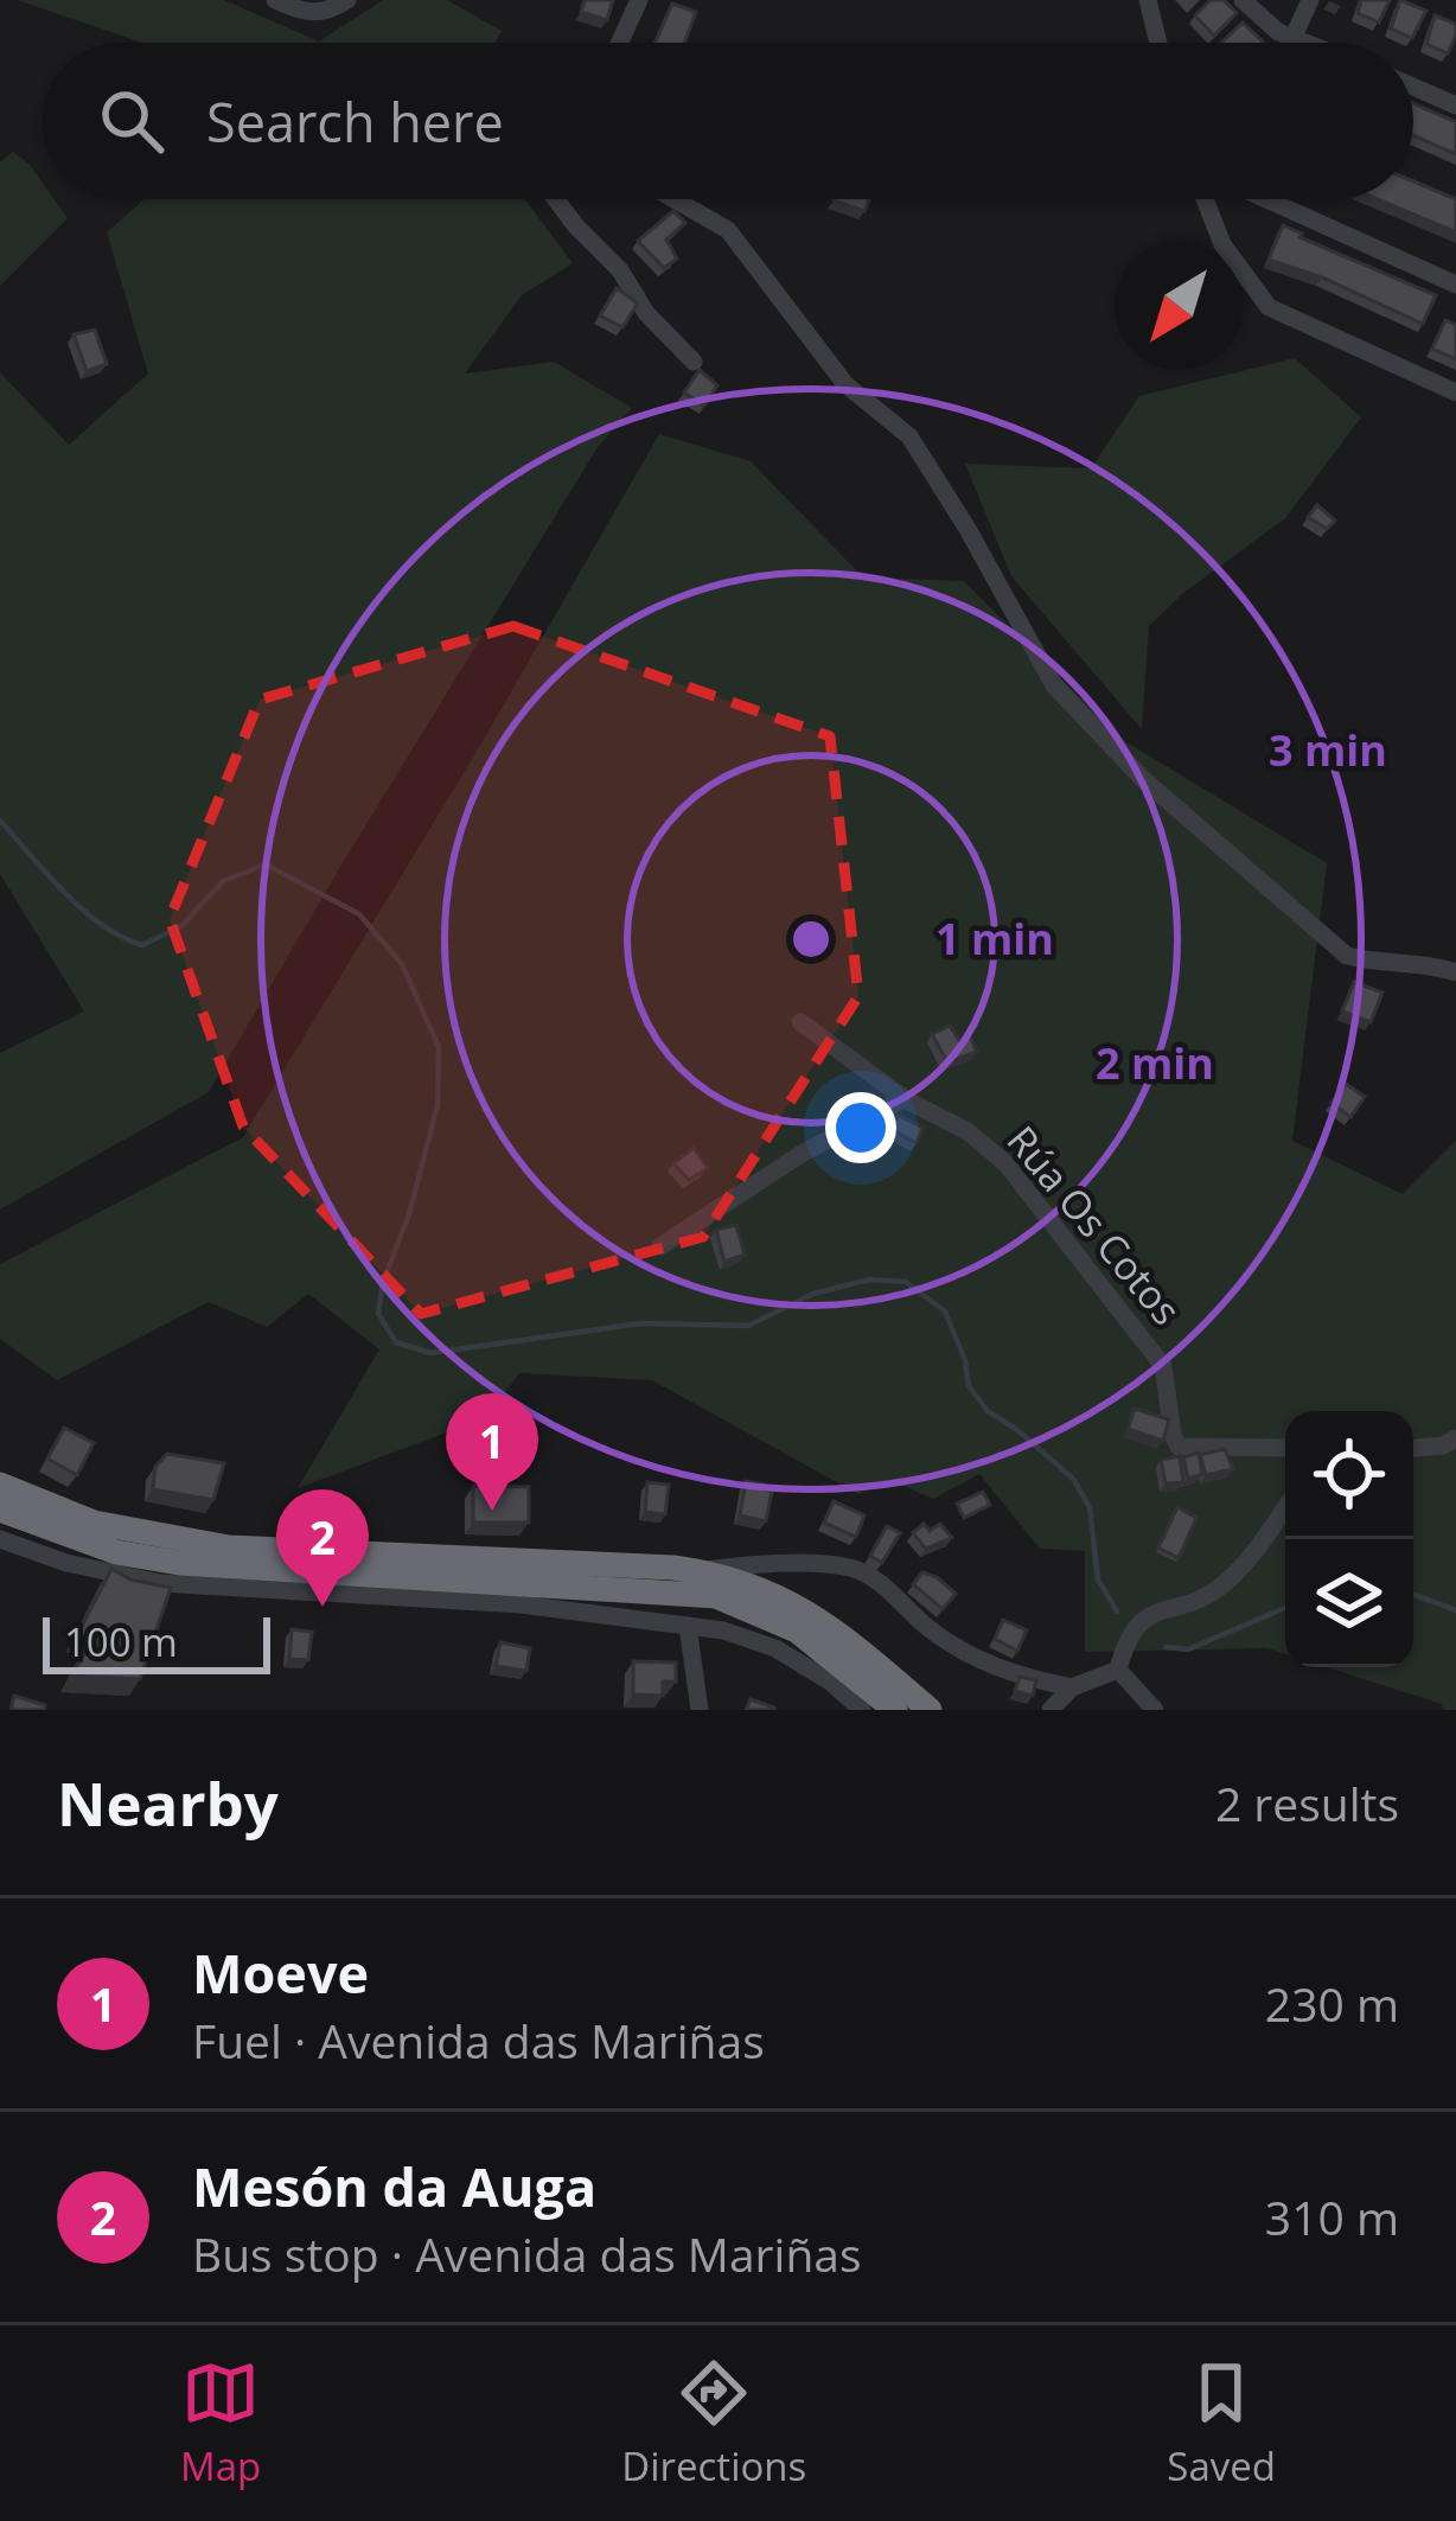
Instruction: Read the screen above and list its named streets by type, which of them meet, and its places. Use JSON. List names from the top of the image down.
{
  "streets": {
    "street": ["Rúa Os Cotos"]
  },
  "scale_bar": "100 m",
  "north": "bottom left",
  "page": {
    "search": "Search here",
    "pins": ["1", "2"],
    "scale": "100 m",
    "heading": ["Nearby", "2 results"],
    "list": [
      {
        "mark": "1",
        "name": "Moeve",
        "note": "Fuel · Avenida das Mariñas",
        "value": "230 m"
      },
      {
        "mark": "2",
        "name": "Mesón da Auga",
        "note": "Bus stop · Avenida das Mariñas",
        "value": "310 m"
      }
    ],
    "nav": ["Map", "Directions", "Saved"]
  },
  "rings": ["3 min", "1 min", "2 min"]
}
